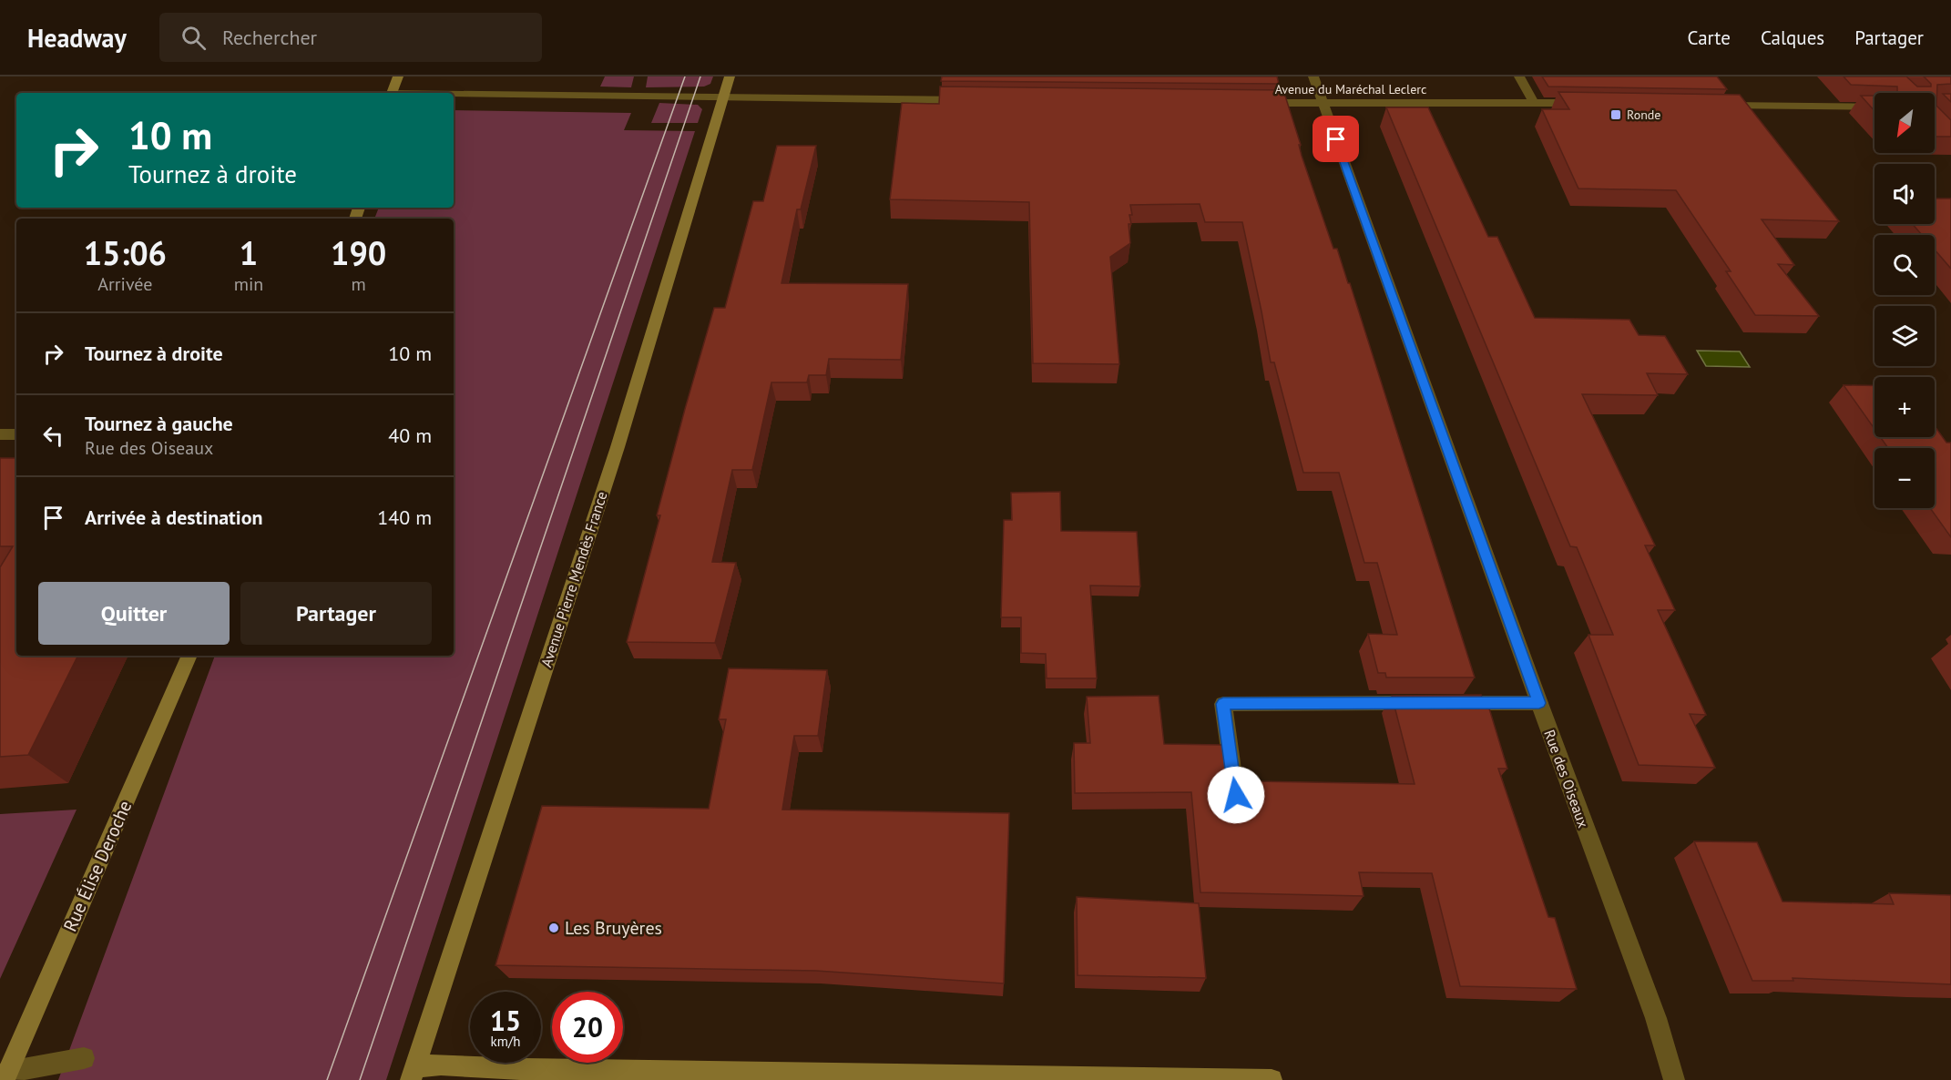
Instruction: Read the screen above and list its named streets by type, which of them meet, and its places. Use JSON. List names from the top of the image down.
{
  "streets": {
    "main road": ["Avenue Pierre Mendès France", "Rue Élise Deroche"],
    "street": ["Avenue du Maréchal Leclerc", "Rue des Oiseaux"]
  },
  "crossings": [
    ["Avenue du Maréchal Leclerc", "Rue des Oiseaux"]
  ],
  "places": {
    "transit": ["Ronde"],
    "other": ["Les Bruyères"]
  },
  "north": "bottom left",
  "page": {
    "header": "Headway",
    "search": "Rechercher",
    "nav": ["Carte", "Calques", "Partager"],
    "map_buttons": ["+", "−"],
    "turn": ["10 m", "Tournez à droite"],
    "eta": [
      "15:06",
      "Arrivée",
      "1",
      "min",
      "190",
      "m"
    ],
    "list": [
      {
        "name": "Tournez à droite",
        "value": "10 m"
      },
      {
        "name": "Tournez à gauche",
        "note": "Rue des Oiseaux",
        "value": "40 m"
      },
      {
        "name": "Arrivée à destination",
        "value": "140 m"
      }
    ],
    "buttons": ["Quitter", "Partager"],
    "speed": "15 km/h",
    "limit": "20"
  }
}
